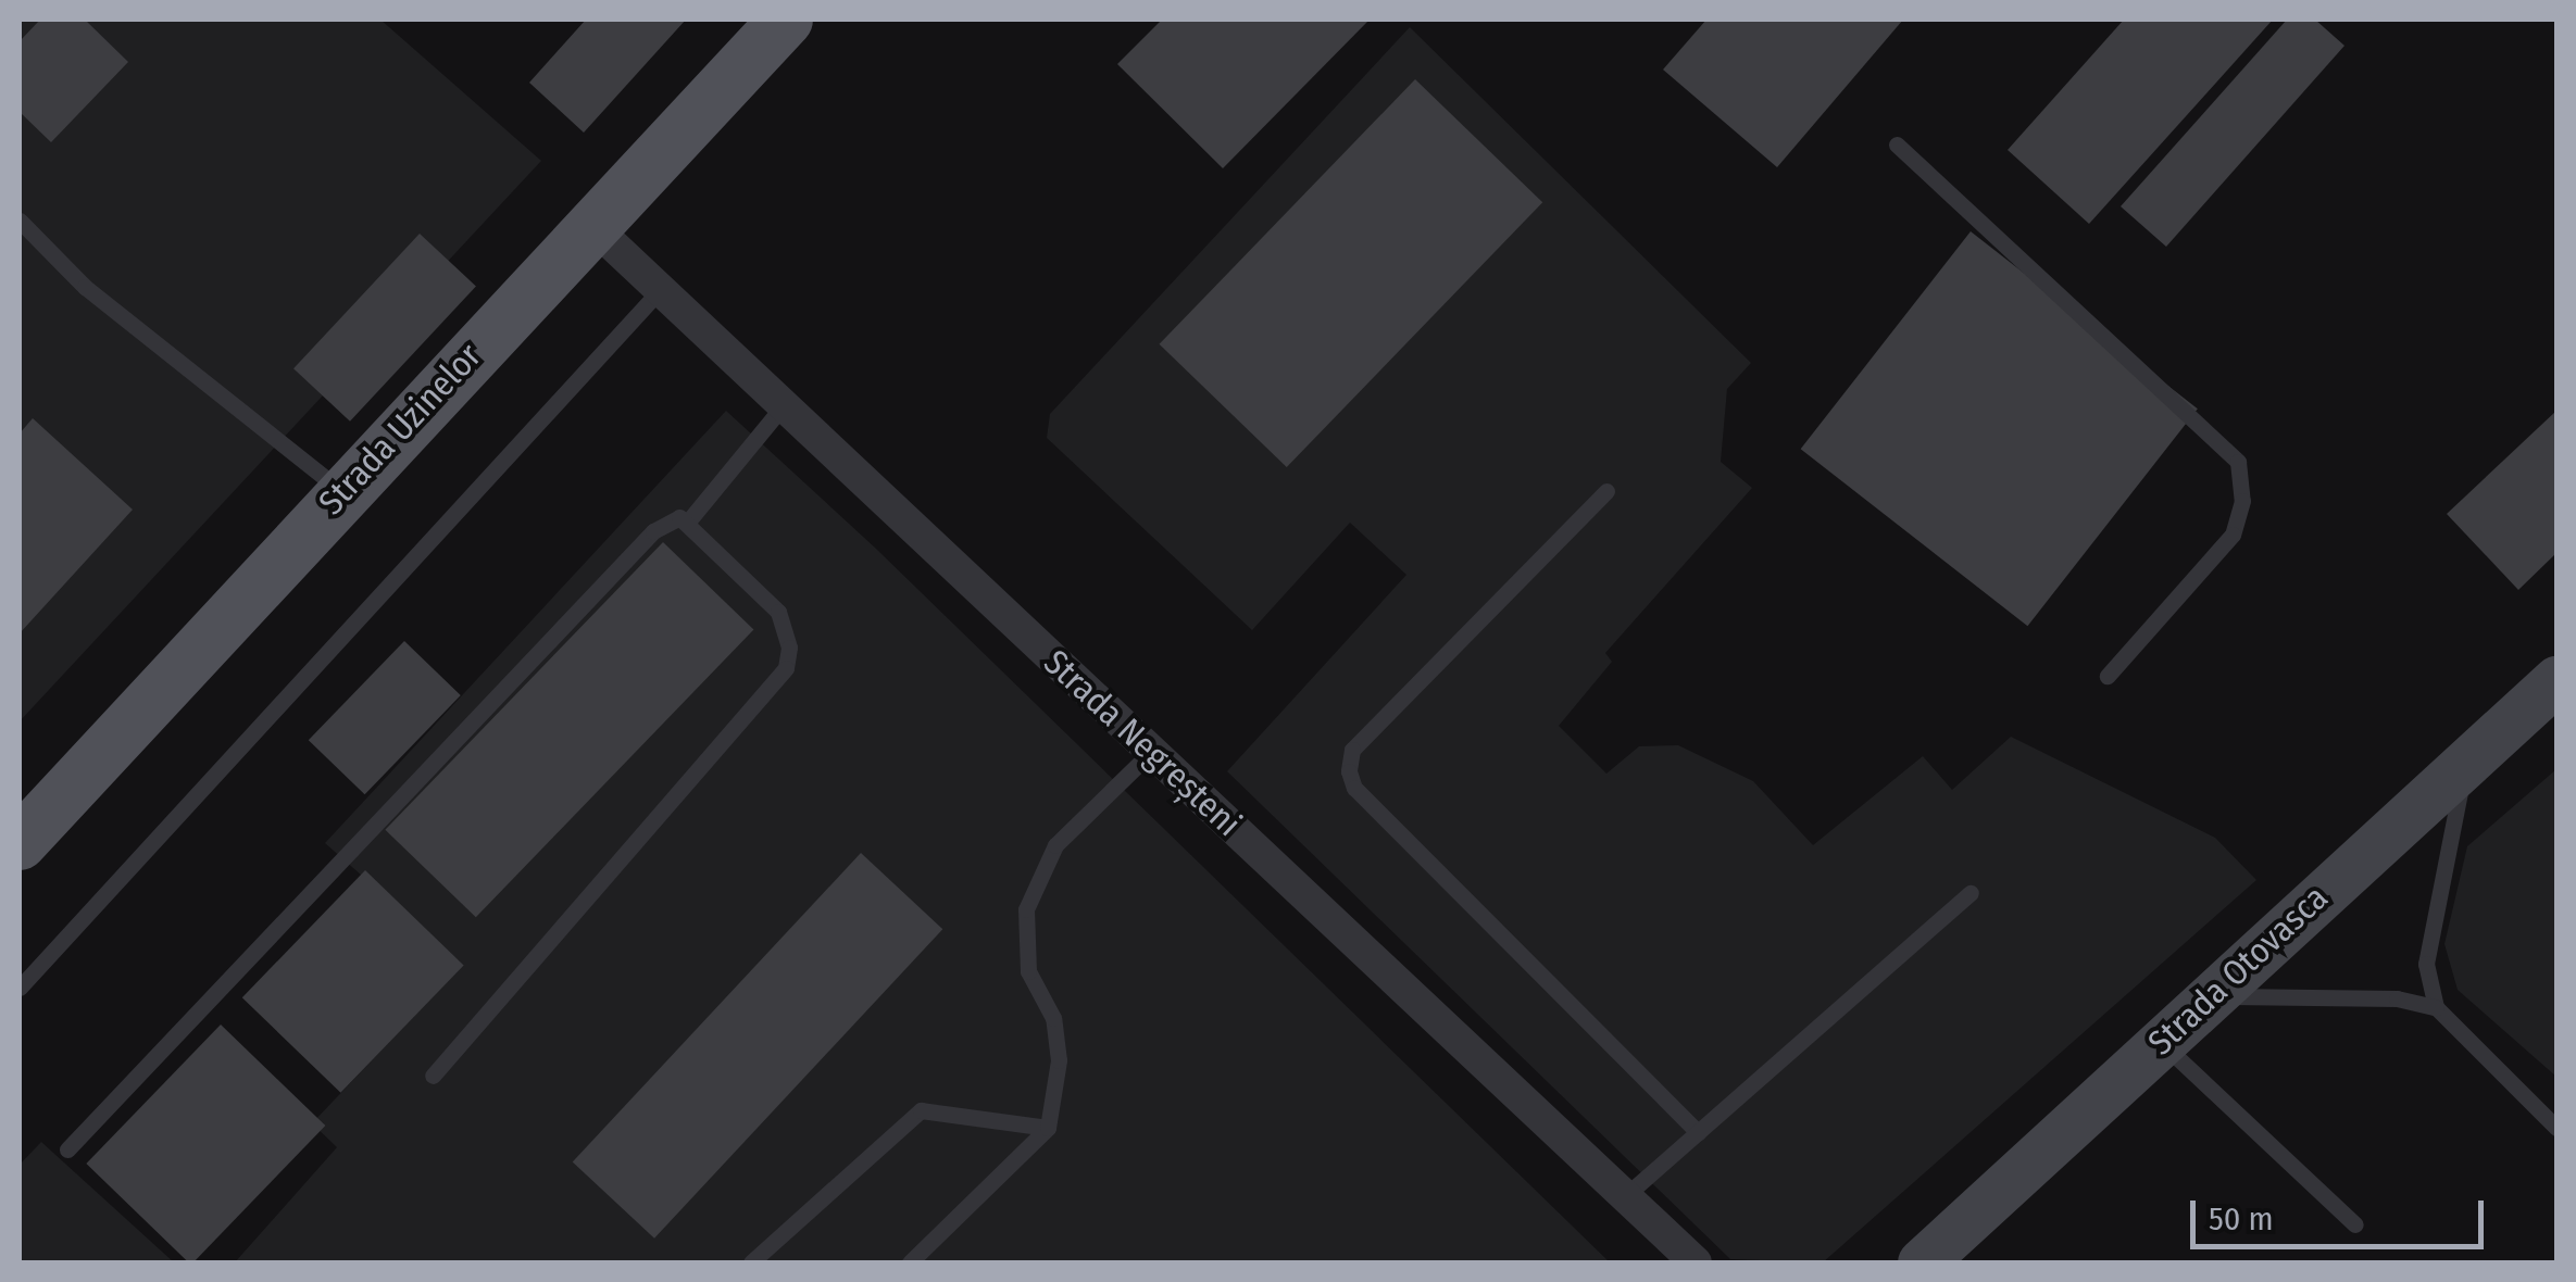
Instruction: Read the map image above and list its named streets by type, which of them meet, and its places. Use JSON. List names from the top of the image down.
{
  "streets": {
    "main road": ["Strada Uzinelor"],
    "street": ["Strada Negreșteni", "Strada Otovasca"]
  },
  "crossings": [
    ["Strada Uzinelor", "Strada Negreșteni"]
  ],
  "scale_bar": "50 m"
}
